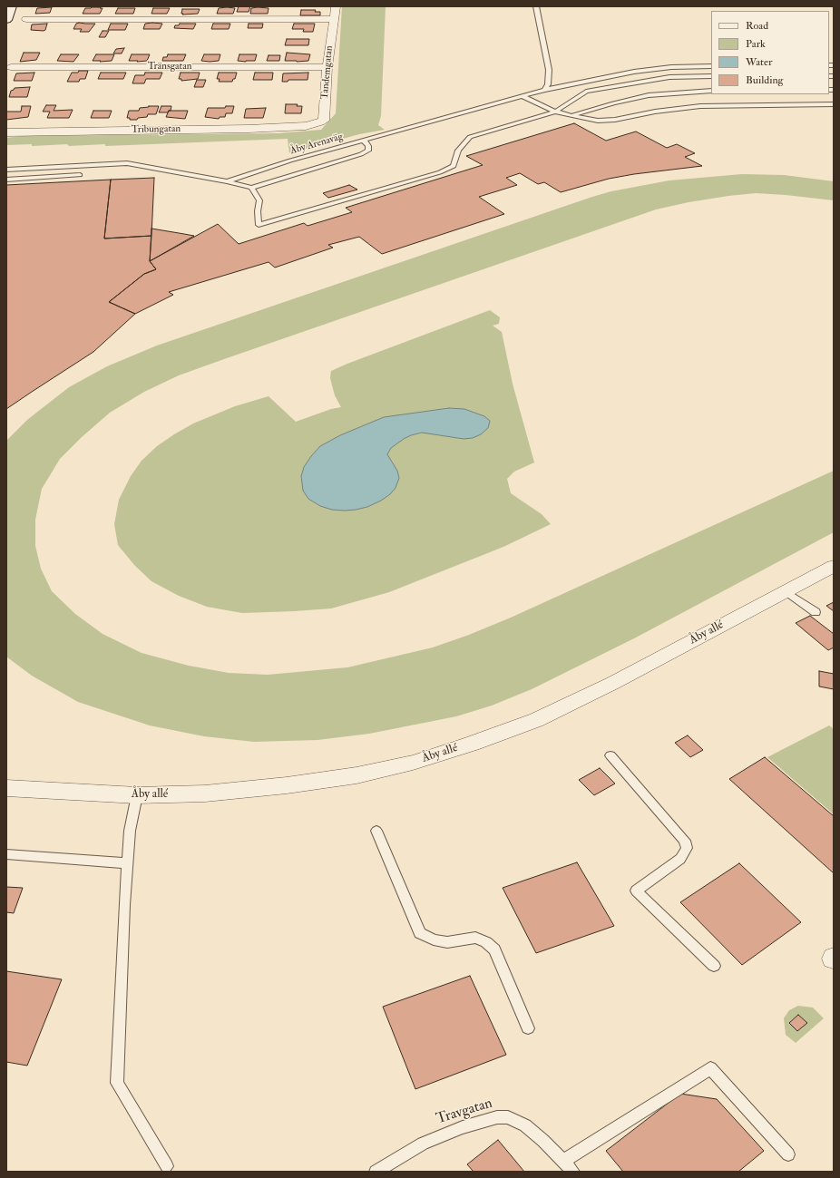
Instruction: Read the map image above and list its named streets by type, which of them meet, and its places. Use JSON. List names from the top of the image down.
{
  "streets": {
    "street": [
      "Tränsgatan",
      "Tandemgatan",
      "Tribungatan",
      "Åby allé"
    ],
    "lane": ["Åby Arenaväg", "Travgatan"]
  },
  "crossings": [
    ["Tränsgatan", "Tandemgatan"],
    ["Tandemgatan", "Tribungatan"]
  ],
  "legend": [
    "Road",
    "Park",
    "Water",
    "Building"
  ]
}
